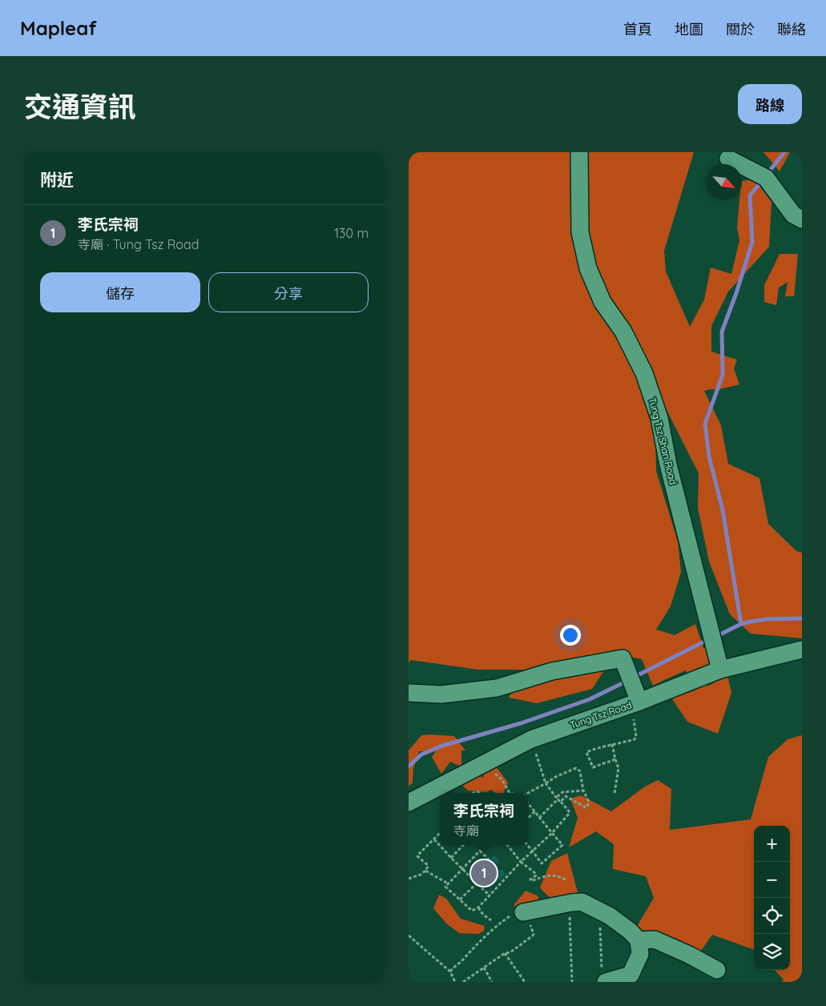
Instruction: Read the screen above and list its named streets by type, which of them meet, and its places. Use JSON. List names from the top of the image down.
{
  "streets": {
    "street": ["Tung Tsz Shan Road", "Tung Tsz Road"]
  },
  "crossings": [
    ["Tung Tsz Shan Road", "Tung Tsz Road"]
  ],
  "north": "bottom right",
  "page": {
    "header": "Mapleaf",
    "nav": [
      "首頁",
      "地圖",
      "關於",
      "聯絡"
    ],
    "title": "交通資訊",
    "buttons": [
      "路線",
      ["儲存", "分享"]
    ],
    "heading": "附近",
    "list": [
      {
        "mark": "1",
        "name": "李氏宗祠",
        "note": "寺廟 · Tung Tsz Road",
        "value": "130 m"
      }
    ],
    "popup": ["李氏宗祠", "寺廟"],
    "map_buttons": ["+", "−"],
    "pins": "1"
  }
}
